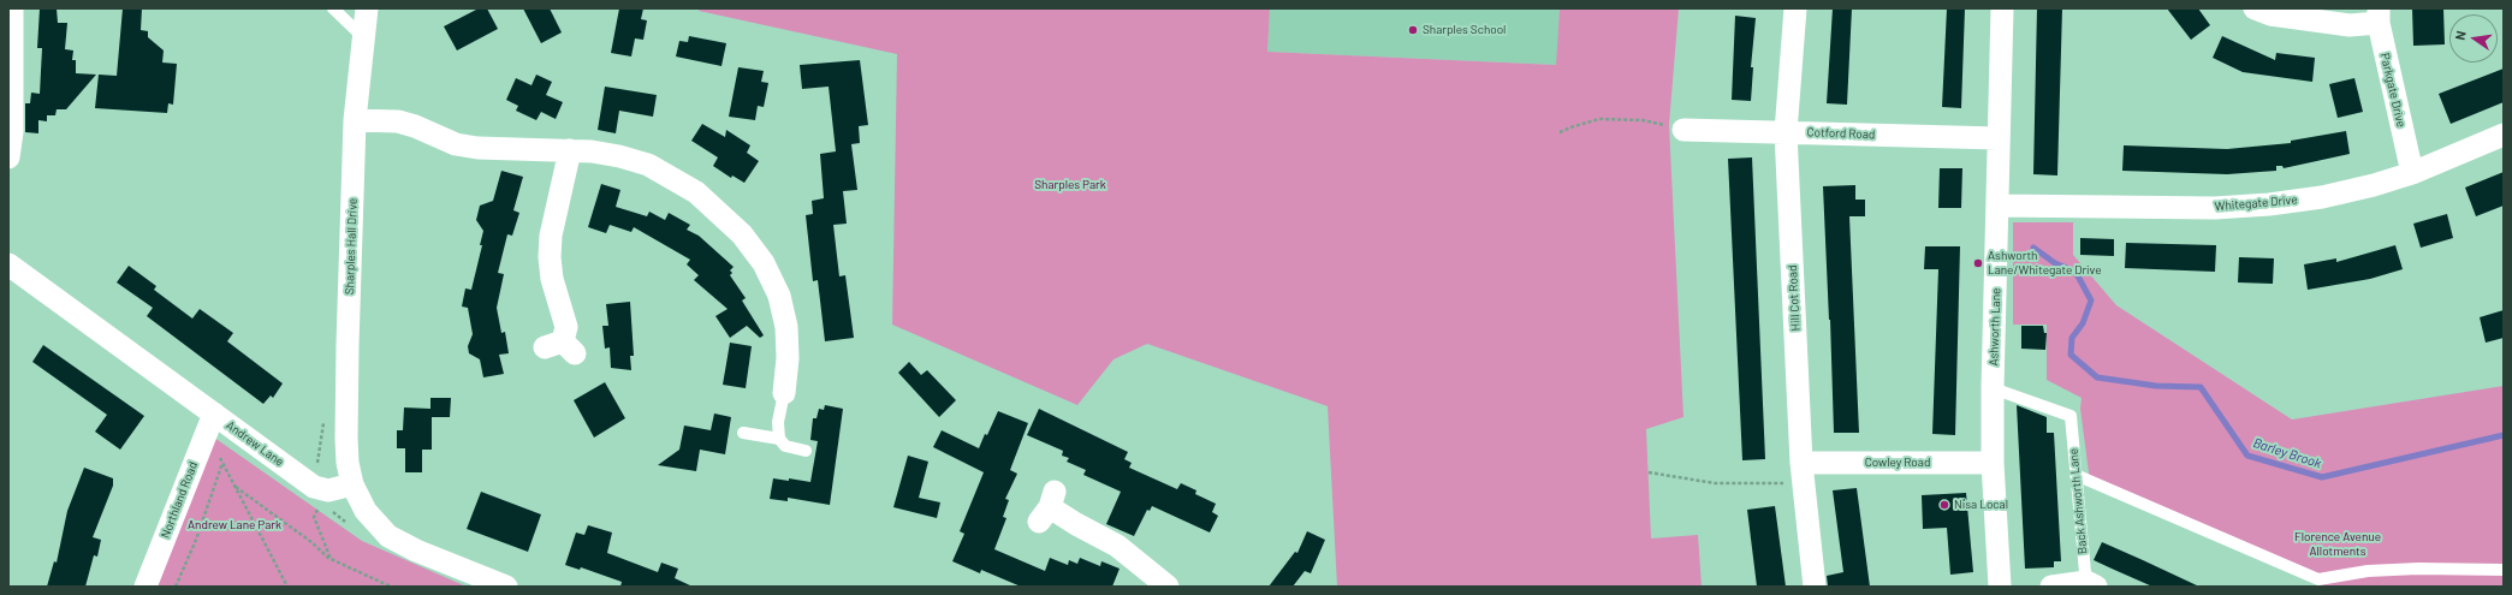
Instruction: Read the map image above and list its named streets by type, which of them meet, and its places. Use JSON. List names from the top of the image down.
{
  "streets": {
    "street": [
      "Parkgate Drive",
      "Cotford Road",
      "Whitegate Drive",
      "Sharples Hall Drive",
      "Hill Cot Road",
      "Ashworth Lane",
      "Andrew Lane",
      "Cowley Road",
      "Northland Road"
    ],
    "lane": ["Back Ashworth Lane"]
  },
  "crossings": [
    ["Parkgate Drive", "Whitegate Drive"],
    ["Cotford Road", "Hill Cot Road"],
    ["Cotford Road", "Ashworth Lane"],
    ["Whitegate Drive", "Ashworth Lane"],
    ["Sharples Hall Drive", "Andrew Lane"],
    ["Hill Cot Road", "Cowley Road"],
    ["Ashworth Lane", "Cowley Road"],
    ["Ashworth Lane", "Back Ashworth Lane"],
    ["Andrew Lane", "Northland Road"]
  ],
  "water": ["Barley Brook"],
  "parks": ["Sharples Park", "Andrew Lane Park", "Florence Avenue Allotments"],
  "places": ["Sharples School", "Ashworth Lane/Whitegate Drive", "Nisa Local"],
  "north": "left"
}
